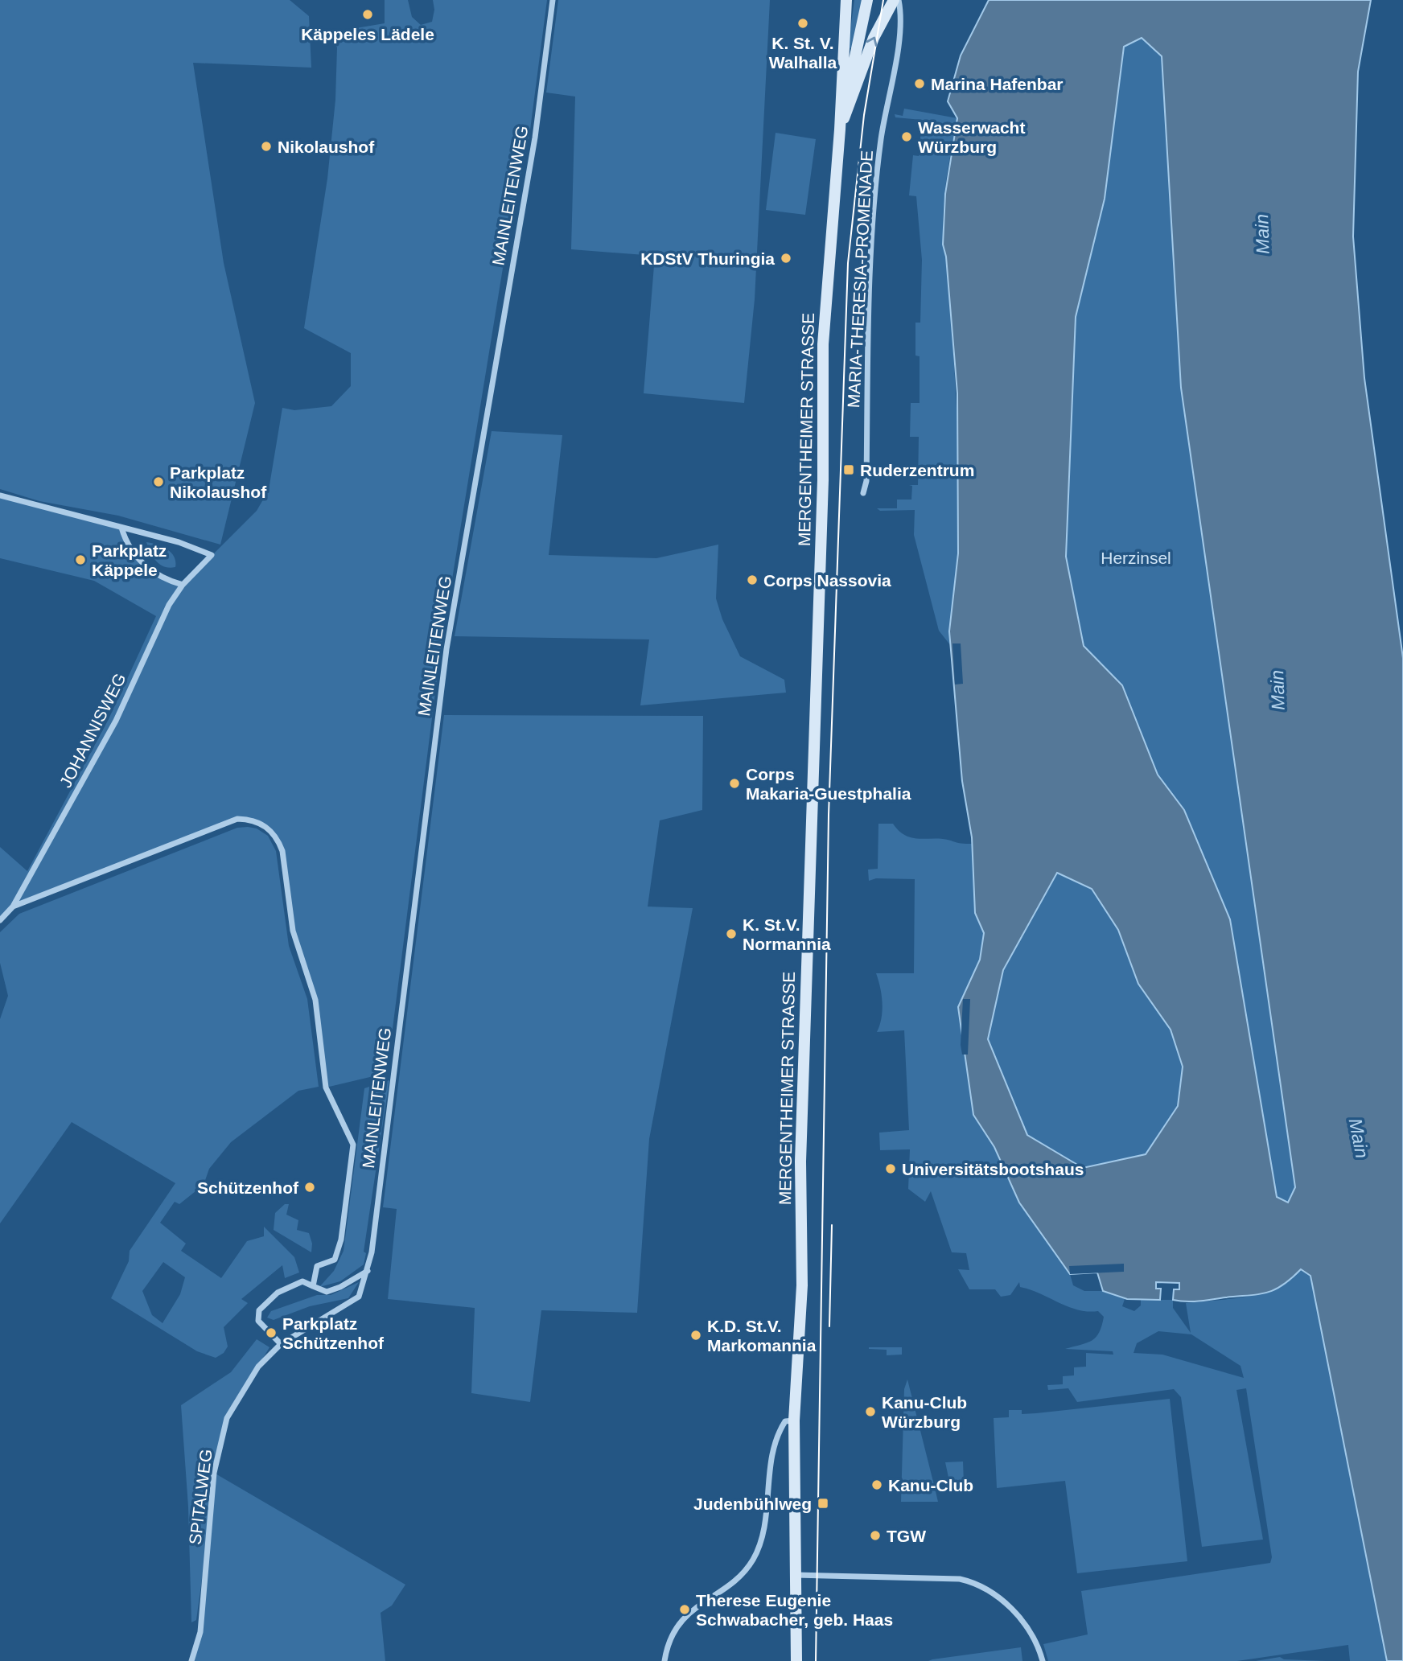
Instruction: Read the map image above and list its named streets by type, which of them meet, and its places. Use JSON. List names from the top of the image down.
{
  "streets": {
    "main road": ["MERGENTHEIMER STRASSE"],
    "street": [
      "MAINLEITENWEG",
      "MARIA-THERESIA-PROMENADE",
      "JOHANNISWEG",
      "SPITALWEG"
    ]
  },
  "crossings": [
    ["MAINLEITENWEG", "SPITALWEG"]
  ],
  "water": ["Main"],
  "parks": ["Herzinsel"],
  "places": {
    "other": [
      "Käppeles Lädele",
      "K. St. V. Walhalla",
      "Marina Hafenbar",
      "Wasserwacht Würzburg",
      "Nikolaushof",
      "KDStV Thuringia",
      "Parkplatz Nikolaushof",
      "Parkplatz Käppele",
      "Corps Nassovia",
      "Corps Makaria-Guestphalia",
      "K. St.V. Normannia",
      "Universitätsbootshaus",
      "Schützenhof",
      "Parkplatz Schützenhof",
      "K.D. St.V. Markomannia",
      "Kanu-Club Würzburg",
      "Kanu-Club",
      "TGW",
      "Therese Eugenie Schwabacher, geb. Haas"
    ],
    "transit": ["Ruderzentrum", "Judenbühlweg"]
  }
}
